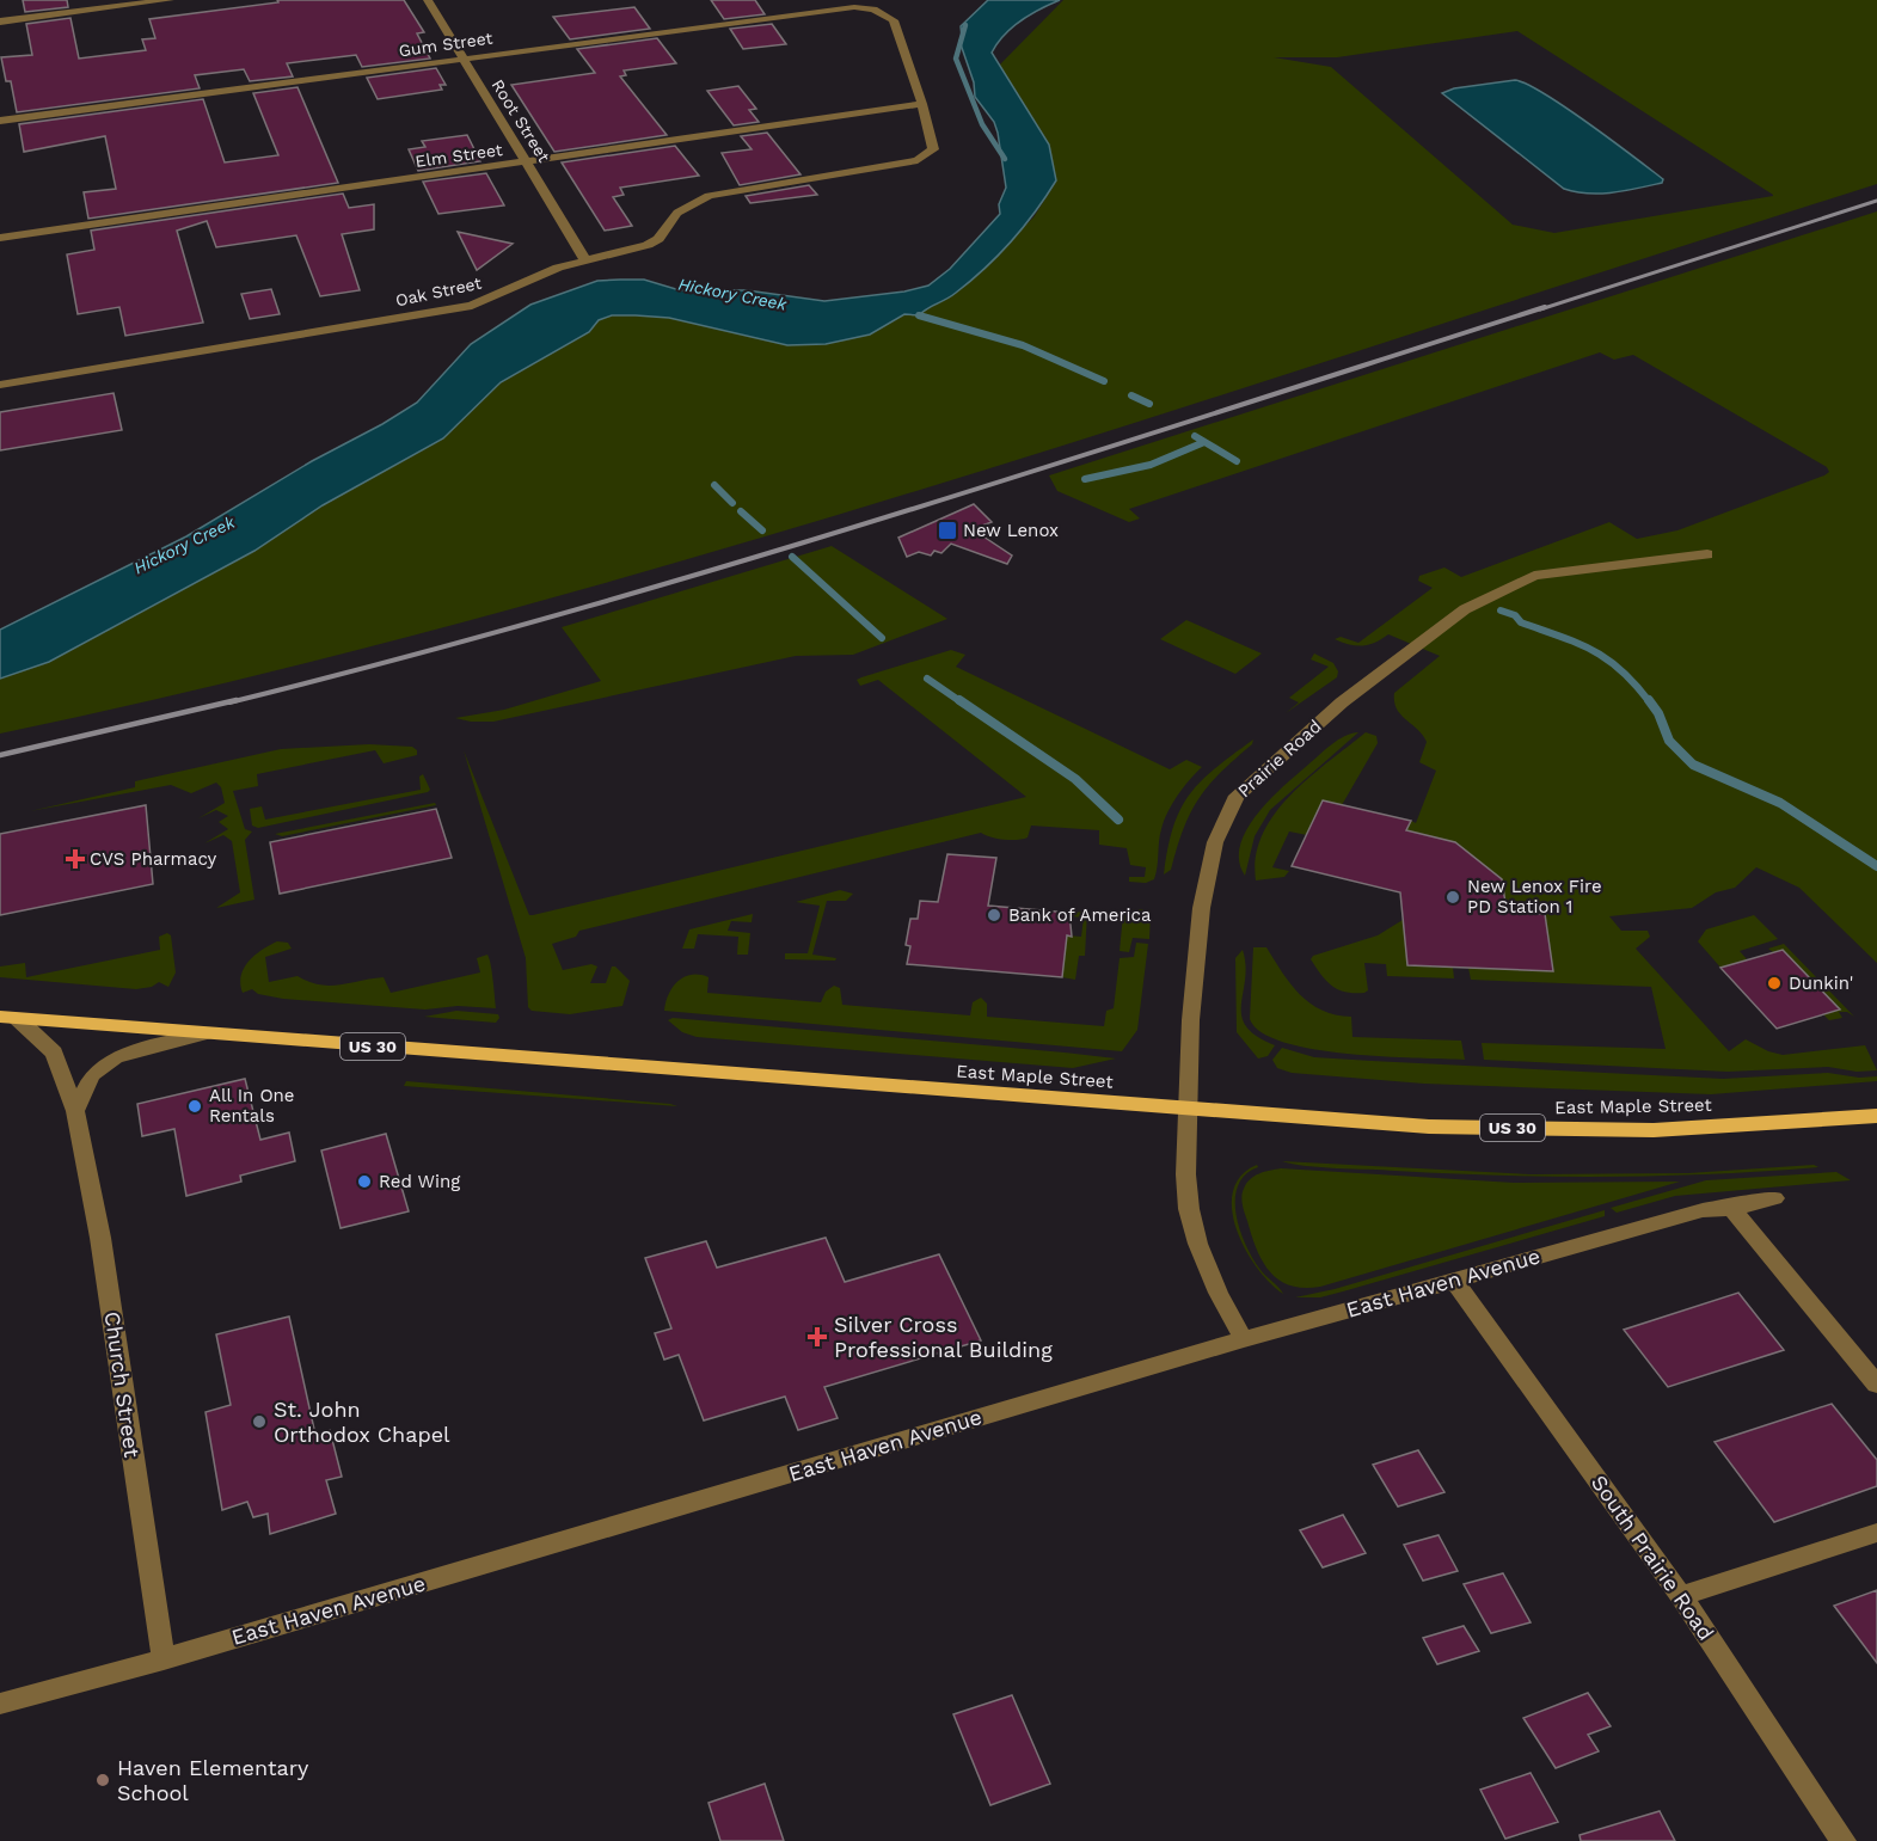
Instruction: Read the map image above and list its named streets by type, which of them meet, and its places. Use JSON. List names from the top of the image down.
{
  "streets": {
    "main road": ["US 30", "East Maple Street"],
    "street": [
      "Gum Street",
      "Root Street",
      "Elm Street",
      "Oak Street",
      "Prairie Road",
      "East Haven Avenue",
      "Church Street",
      "South Prairie Road"
    ]
  },
  "crossings": [
    ["Gum Street", "Root Street"],
    ["Gum Street", "Elm Street"],
    ["Gum Street", "Oak Street"],
    ["Root Street", "Elm Street"],
    ["Root Street", "Oak Street"],
    ["Elm Street", "Oak Street"],
    ["Prairie Road", "East Maple Street"],
    ["Prairie Road", "East Haven Avenue"],
    ["US 30", "East Maple Street"],
    ["US 30", "Church Street"],
    ["East Haven Avenue", "Church Street"],
    ["East Haven Avenue", "South Prairie Road"]
  ],
  "water": ["Hickory Creek"],
  "places": {
    "transit": ["New Lenox"],
    "health": ["CVS Pharmacy", "Silver Cross Professional Building"],
    "other": [
      "New Lenox Fire PD Station 1",
      "Bank of America",
      "Dunkin'",
      "All In One Rentals",
      "Red Wing",
      "St. John Orthodox Chapel",
      "Haven Elementary School"
    ]
  }
}
